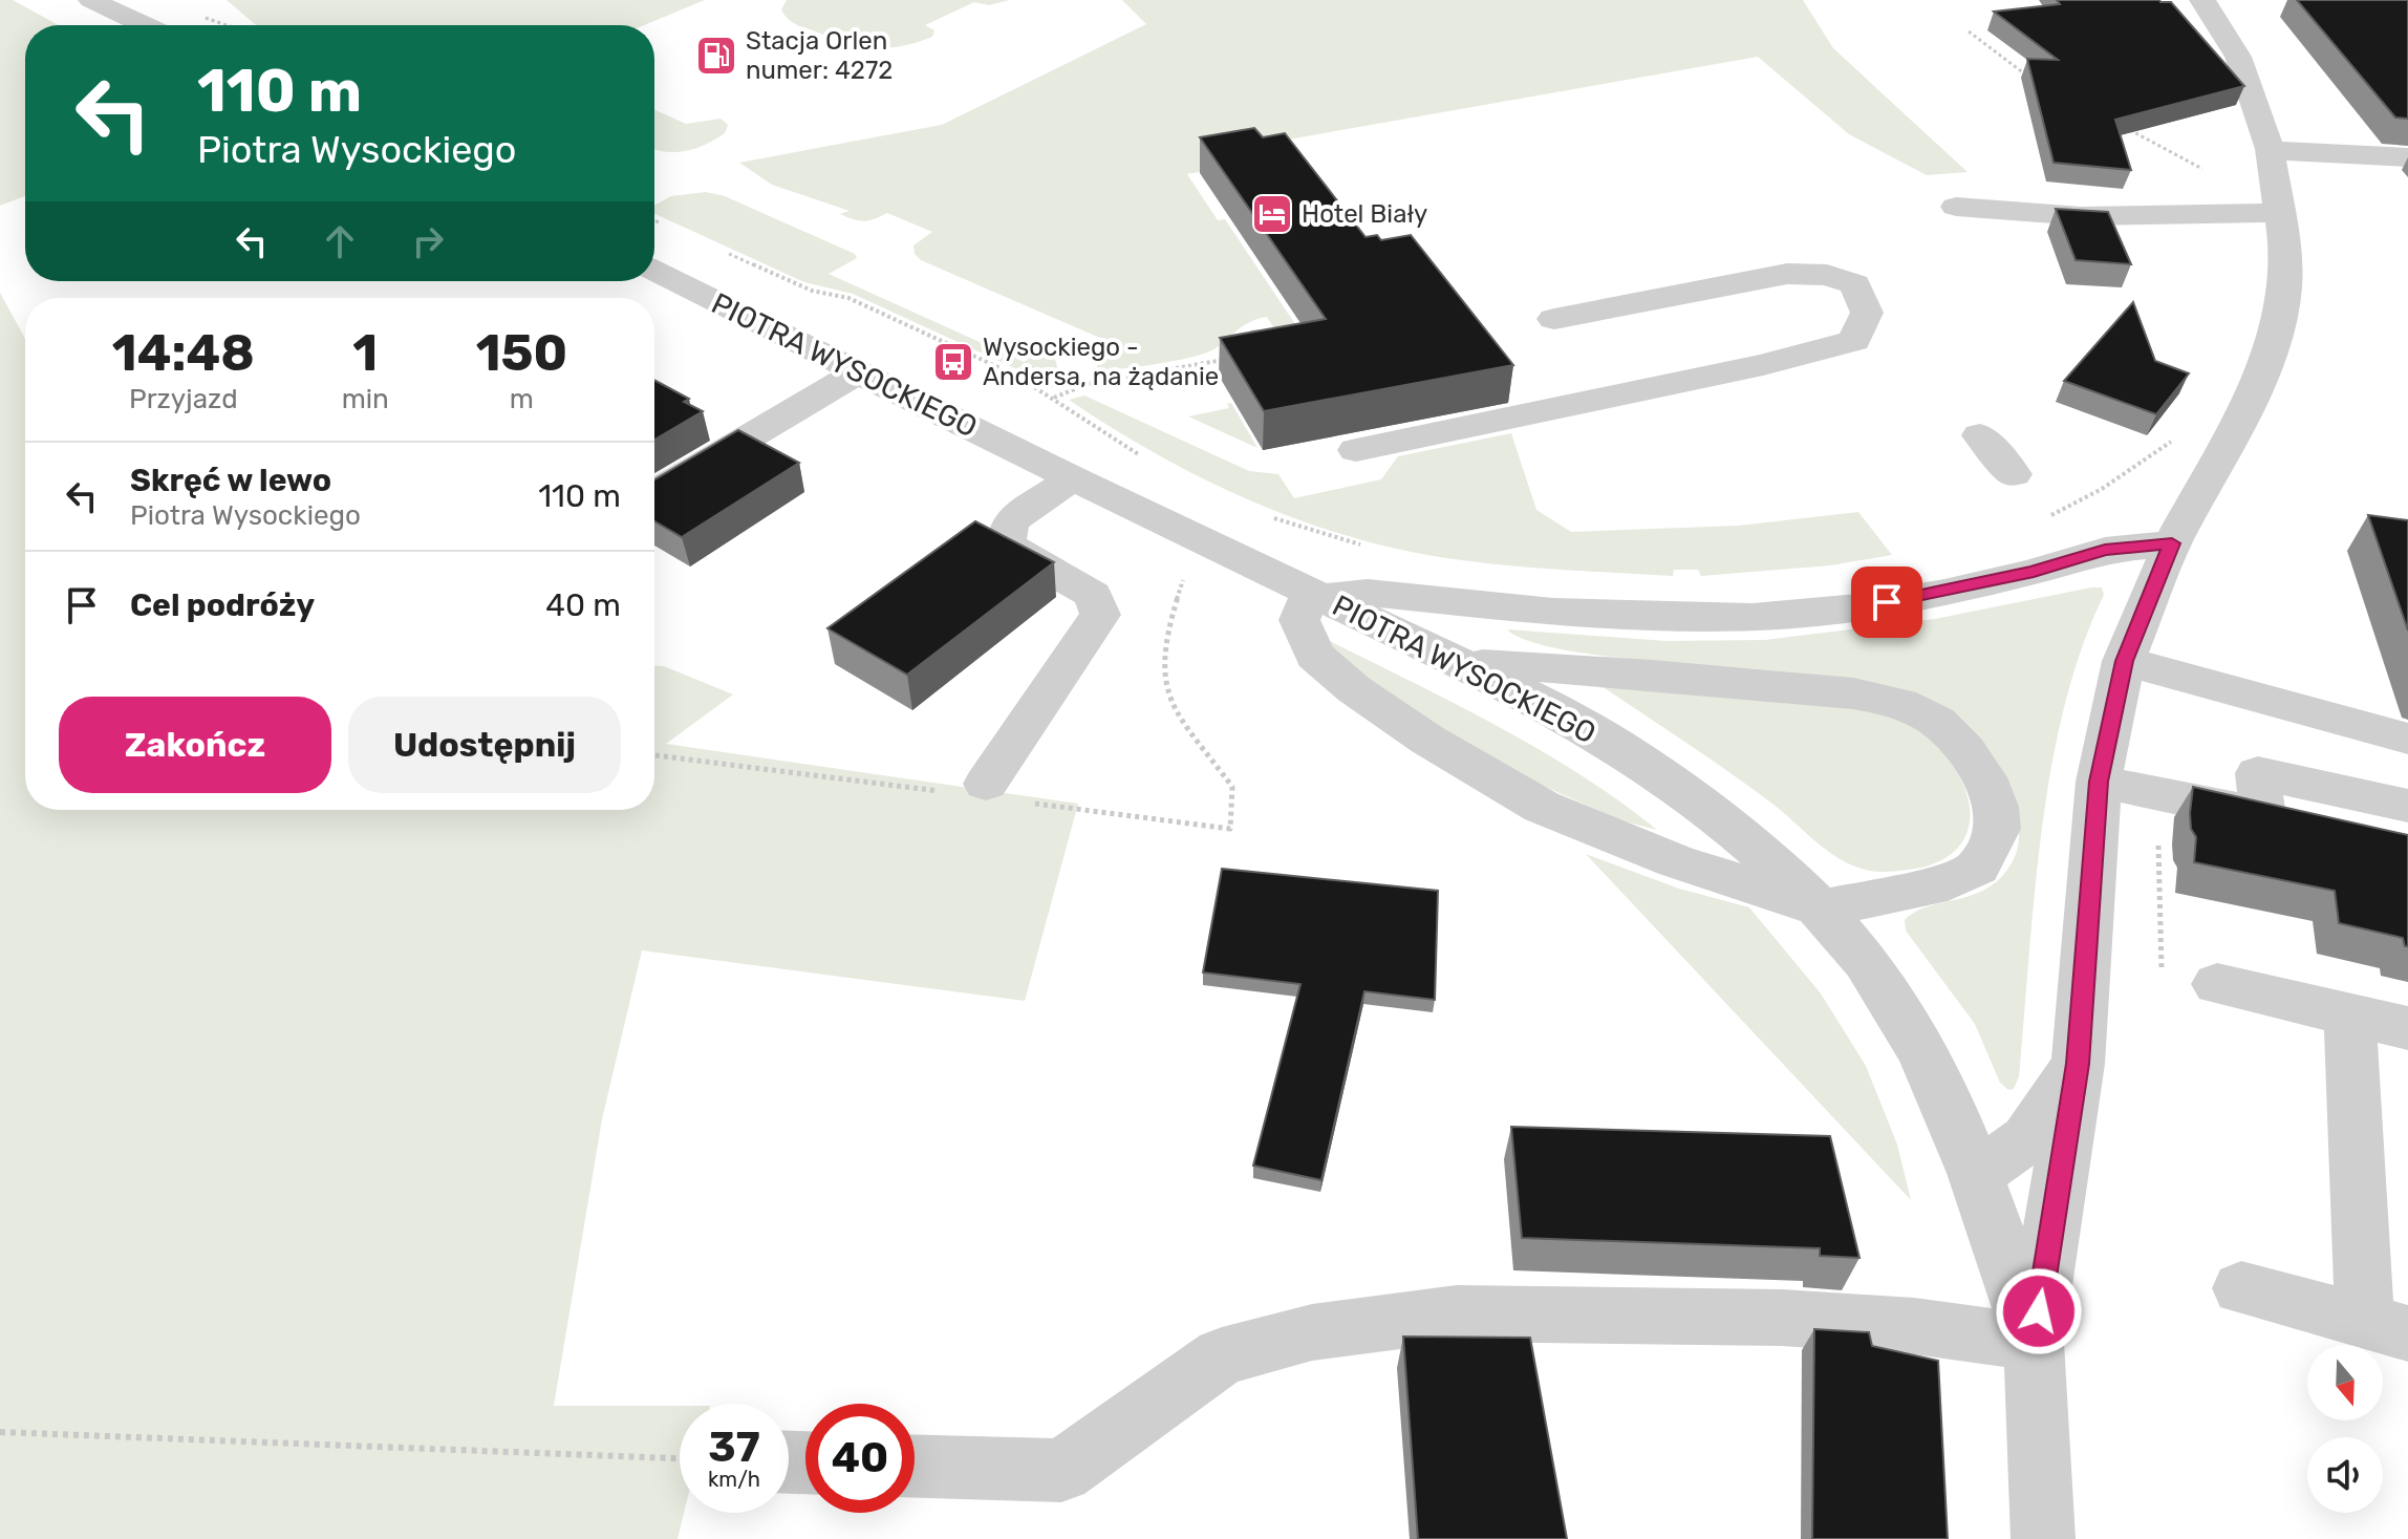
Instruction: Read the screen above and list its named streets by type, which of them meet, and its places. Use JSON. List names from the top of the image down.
{
  "streets": {
    "street": ["PIOTRA WYSOCKIEGO"]
  },
  "places": {
    "fuel station": ["Stacja Orlen numer: 4272"],
    "hotel": ["Hotel Biały"],
    "bus stop": ["Wysockiego - Andersa, na żądanie"]
  },
  "north": "bottom",
  "page": {
    "turn": ["110 m", "Piotra Wysockiego"],
    "eta": [
      "14:48",
      "Przyjazd",
      "1",
      "min",
      "150",
      "m"
    ],
    "list": [
      {
        "name": "Skręć w lewo",
        "note": "Piotra Wysockiego",
        "value": "110 m"
      },
      {
        "name": "Cel podróży",
        "value": "40 m"
      }
    ],
    "buttons": ["Zakończ", "Udostępnij"],
    "speed": "37 km/h",
    "limit": "40"
  }
}
